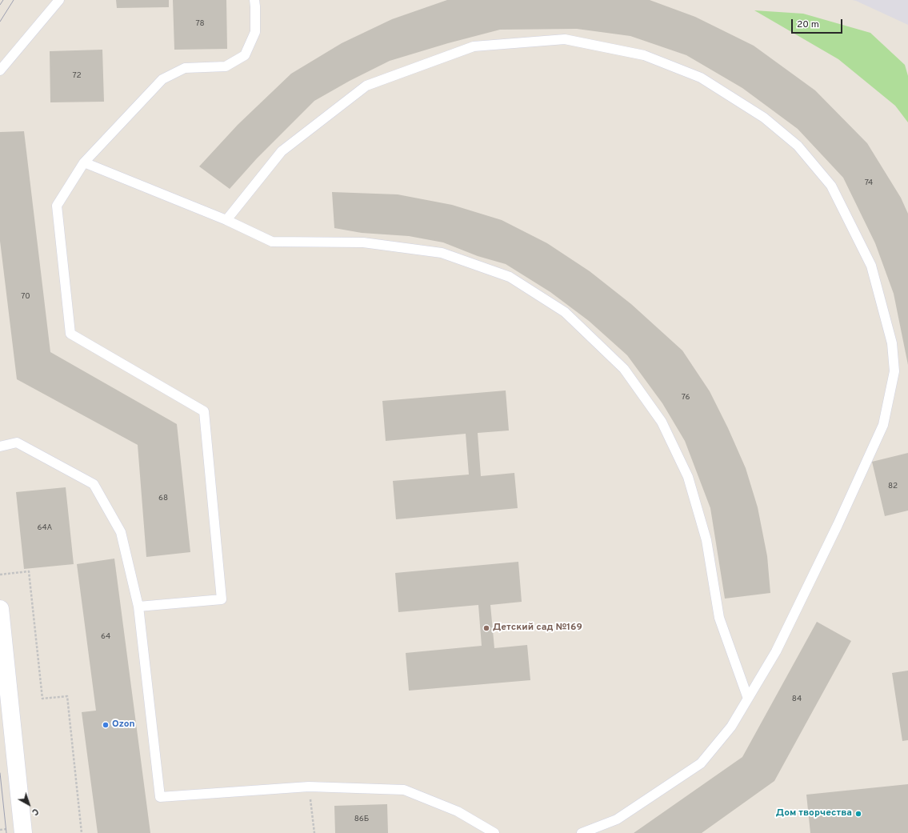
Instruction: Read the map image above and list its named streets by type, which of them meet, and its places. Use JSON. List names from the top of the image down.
{
  "places": ["Детский сад №169", "Ozon", "Дом творчества"],
  "house_numbers": [
    "78",
    "72",
    "74",
    "70",
    "76",
    "82",
    "68",
    "64А",
    "64",
    "84",
    "86Б"
  ],
  "scale_bar": "20 m",
  "north": "bottom right"
}
